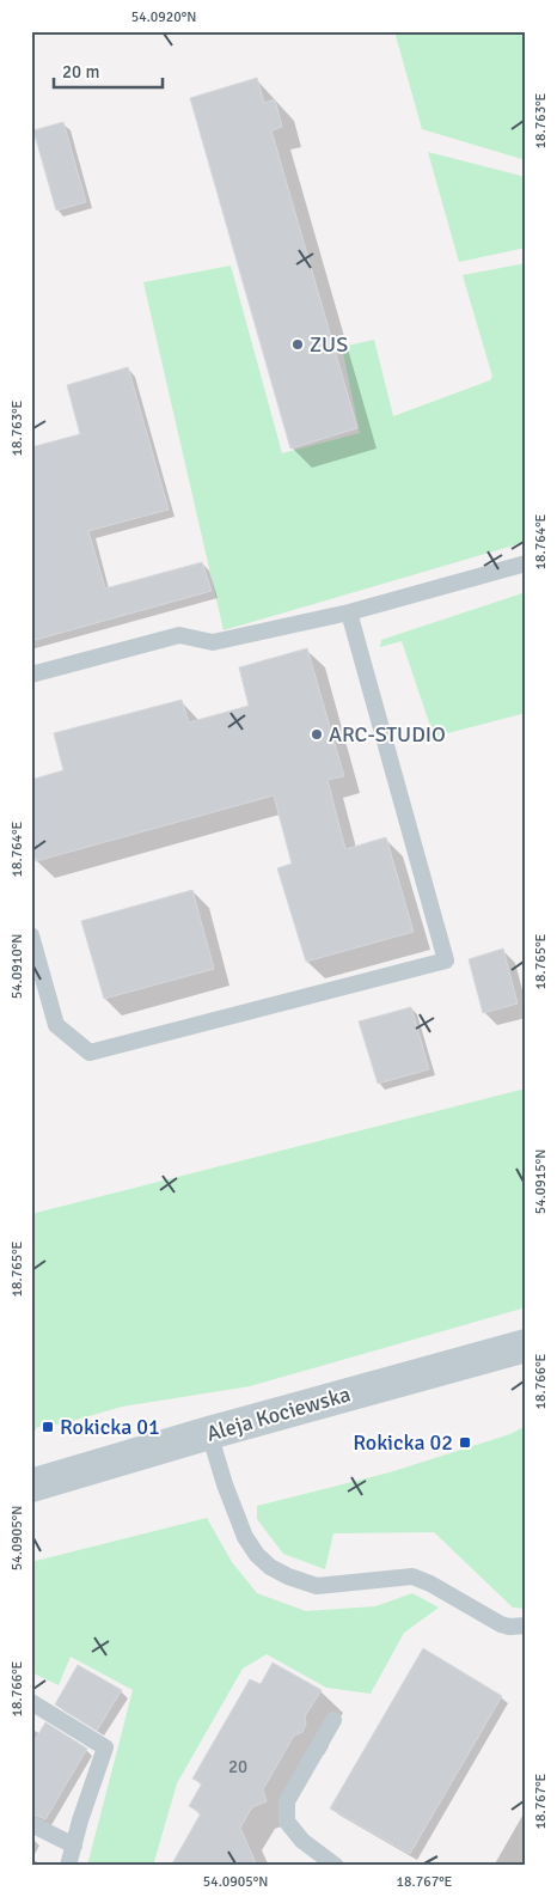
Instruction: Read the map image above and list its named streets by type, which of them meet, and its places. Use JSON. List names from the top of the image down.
{
  "streets": {
    "street": ["Aleja Kociewska"]
  },
  "places": {
    "other": ["ZUS", "ARC-STUDIO"],
    "transit": ["Rokicka 01", "Rokicka 02"]
  },
  "house_numbers": ["20"],
  "scale_bar": "20 m",
  "coordinates": [
    "54.0920°N",
    "18.763°E",
    "18.764°E",
    "18.765°E",
    "54.0910°N",
    "54.0915°N",
    "18.766°E",
    "54.0905°N",
    "18.767°E"
  ]
}
